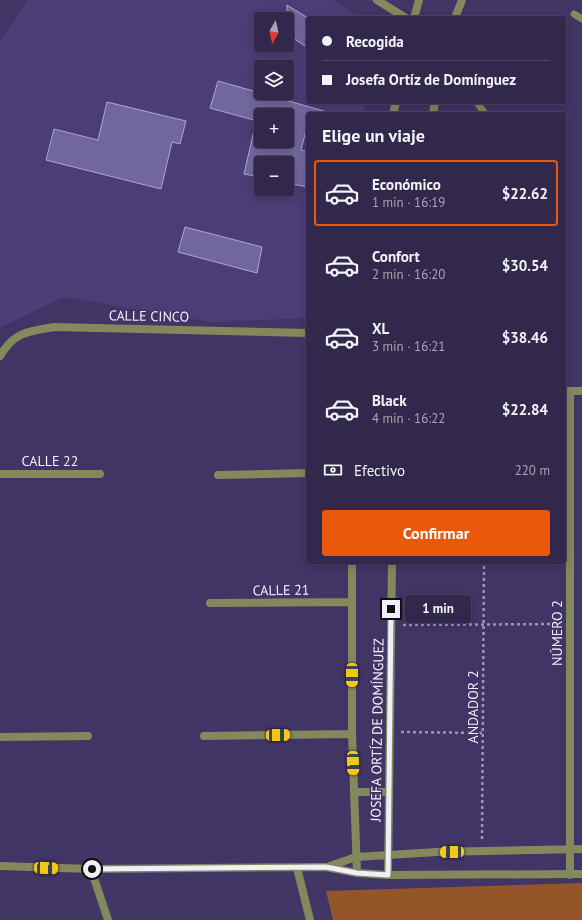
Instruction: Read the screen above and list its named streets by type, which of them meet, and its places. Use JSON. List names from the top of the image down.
{
  "streets": {
    "street": [
      "CALLE CINCO",
      "CALLE 22",
      "CALLE 21",
      "NÚMERO 2",
      "JOSEFA ORTÍZ DE DOMÍNGUEZ"
    ],
    "path": ["ANDADOR 2"]
  },
  "crossings": [
    ["CALLE 21", "JOSEFA ORTÍZ DE DOMÍNGUEZ"]
  ],
  "north": "bottom",
  "page": {
    "map_buttons": ["+", "−"],
    "banner": ["Recogida", "Josefa Ortíz de Domínguez"],
    "heading": "Elige un viaje",
    "list": [
      {
        "name": "Económico",
        "note": "1 min · 16:19",
        "value": "$22.62"
      },
      {
        "name": "Confort",
        "note": "2 min · 16:20",
        "value": "$30.54"
      },
      {
        "name": "XL",
        "note": "3 min · 16:21",
        "value": "$38.46"
      },
      {
        "name": "Black",
        "note": "4 min · 16:22",
        "value": "$22.84"
      }
    ],
    "pay": ["Efectivo", "220 m"],
    "buttons": "Confirmar",
    "bubble": "1 min"
  }
}
